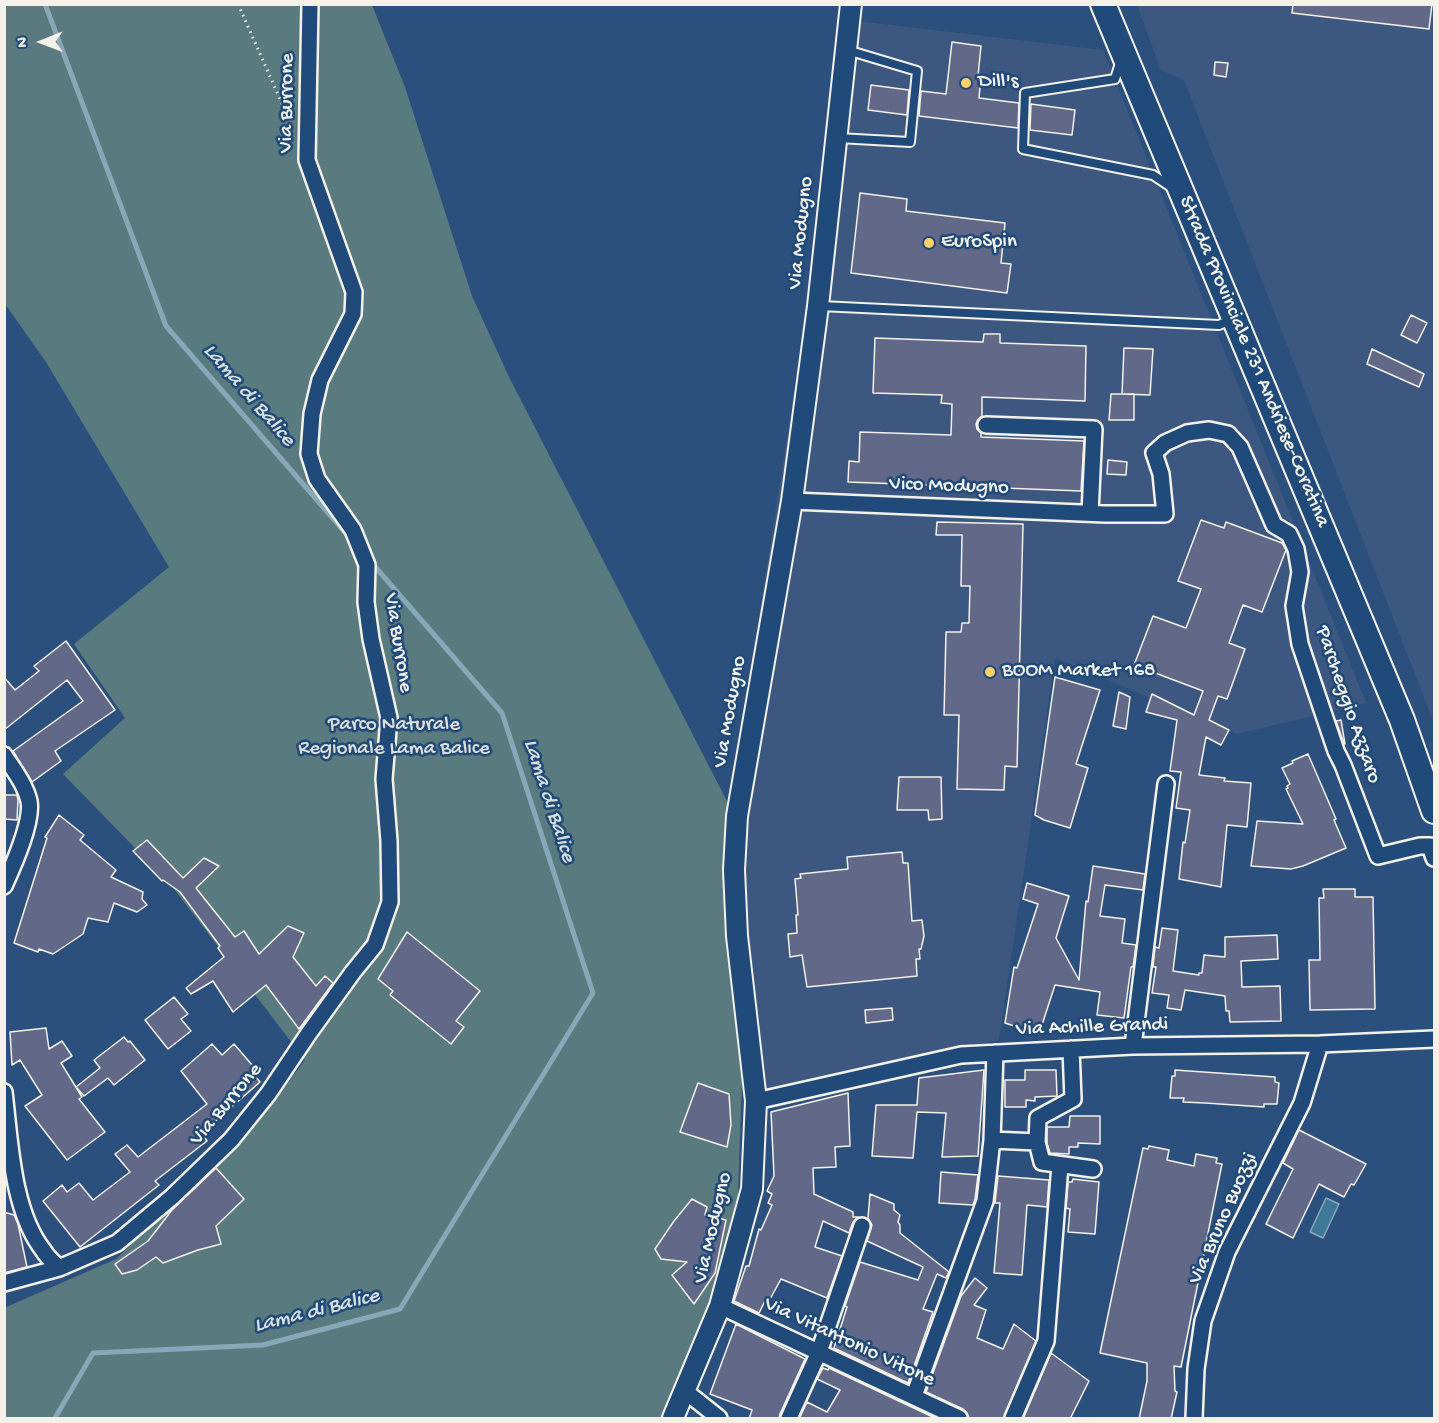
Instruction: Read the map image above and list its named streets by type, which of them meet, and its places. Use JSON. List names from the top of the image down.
{
  "streets": {
    "main road": ["Strada Provinciale 231 Andriese-Coratina"],
    "street": [
      "Via Burrone",
      "Via Modugno",
      "Vico Modugno",
      "Parcheggio Azzaro",
      "Via Achille Grandi",
      "Via Bruno Buozzi",
      "Via Vitantonio Vitone"
    ]
  },
  "crossings": [
    ["Via Modugno", "Vico Modugno"],
    ["Via Modugno", "Via Achille Grandi"],
    ["Via Modugno", "Via Vitantonio Vitone"],
    ["Vico Modugno", "Parcheggio Azzaro"],
    ["Via Achille Grandi", "Via Bruno Buozzi"]
  ],
  "water": ["Lama di Balice"],
  "parks": ["Parco Naturale Regionale Lama Balice"],
  "places": ["Dill's", "EuroSpin", "BOOM Market 168"],
  "north": "left"
}
